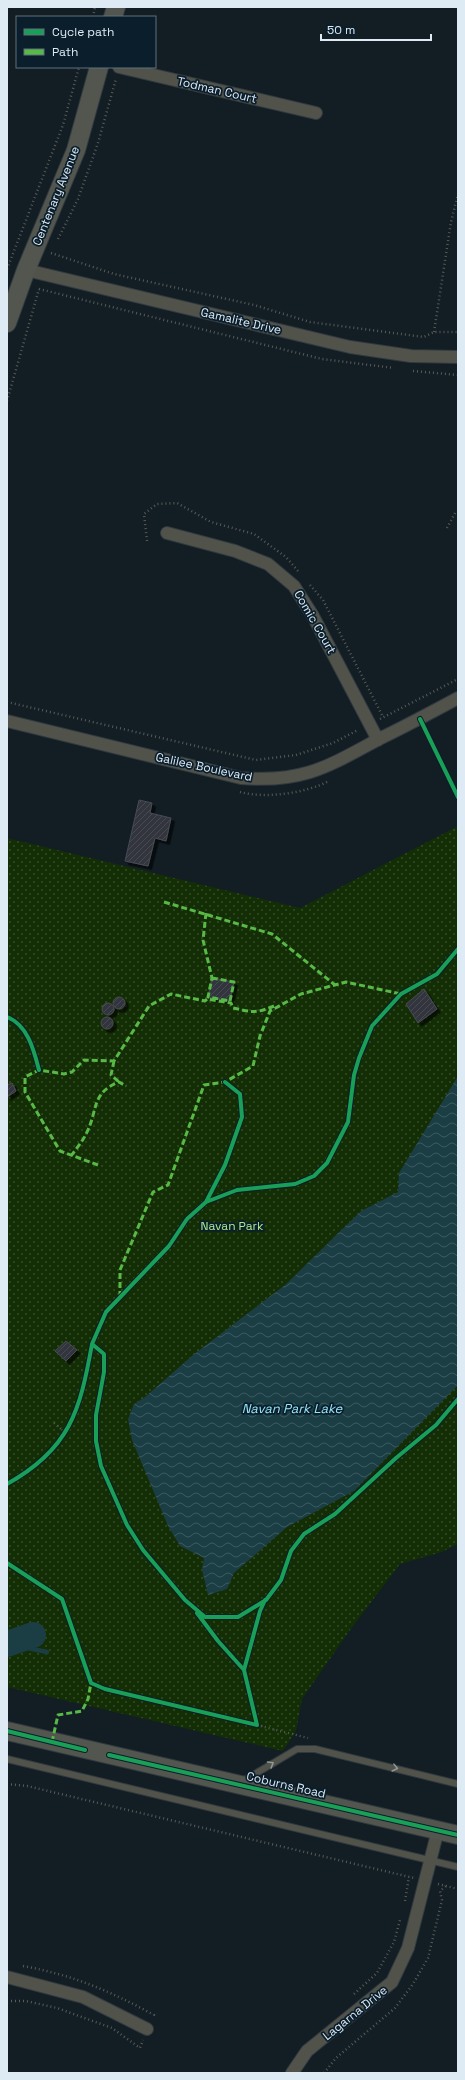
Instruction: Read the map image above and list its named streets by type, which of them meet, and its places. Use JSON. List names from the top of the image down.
{
  "streets": {
    "street": [
      "Todman Court",
      "Centenary Avenue",
      "Gamalite Drive",
      "Comic Court",
      "Galilee Boulevard",
      "Coburns Road",
      "Lagarna Drive"
    ]
  },
  "crossings": [
    ["Centenary Avenue", "Gamalite Drive"],
    ["Comic Court", "Galilee Boulevard"],
    ["Coburns Road", "Lagarna Drive"]
  ],
  "water": ["Navan Park Lake"],
  "parks": ["Navan Park"],
  "legend": ["Cycle path", "Path"],
  "scale_bar": "50 m"
}
